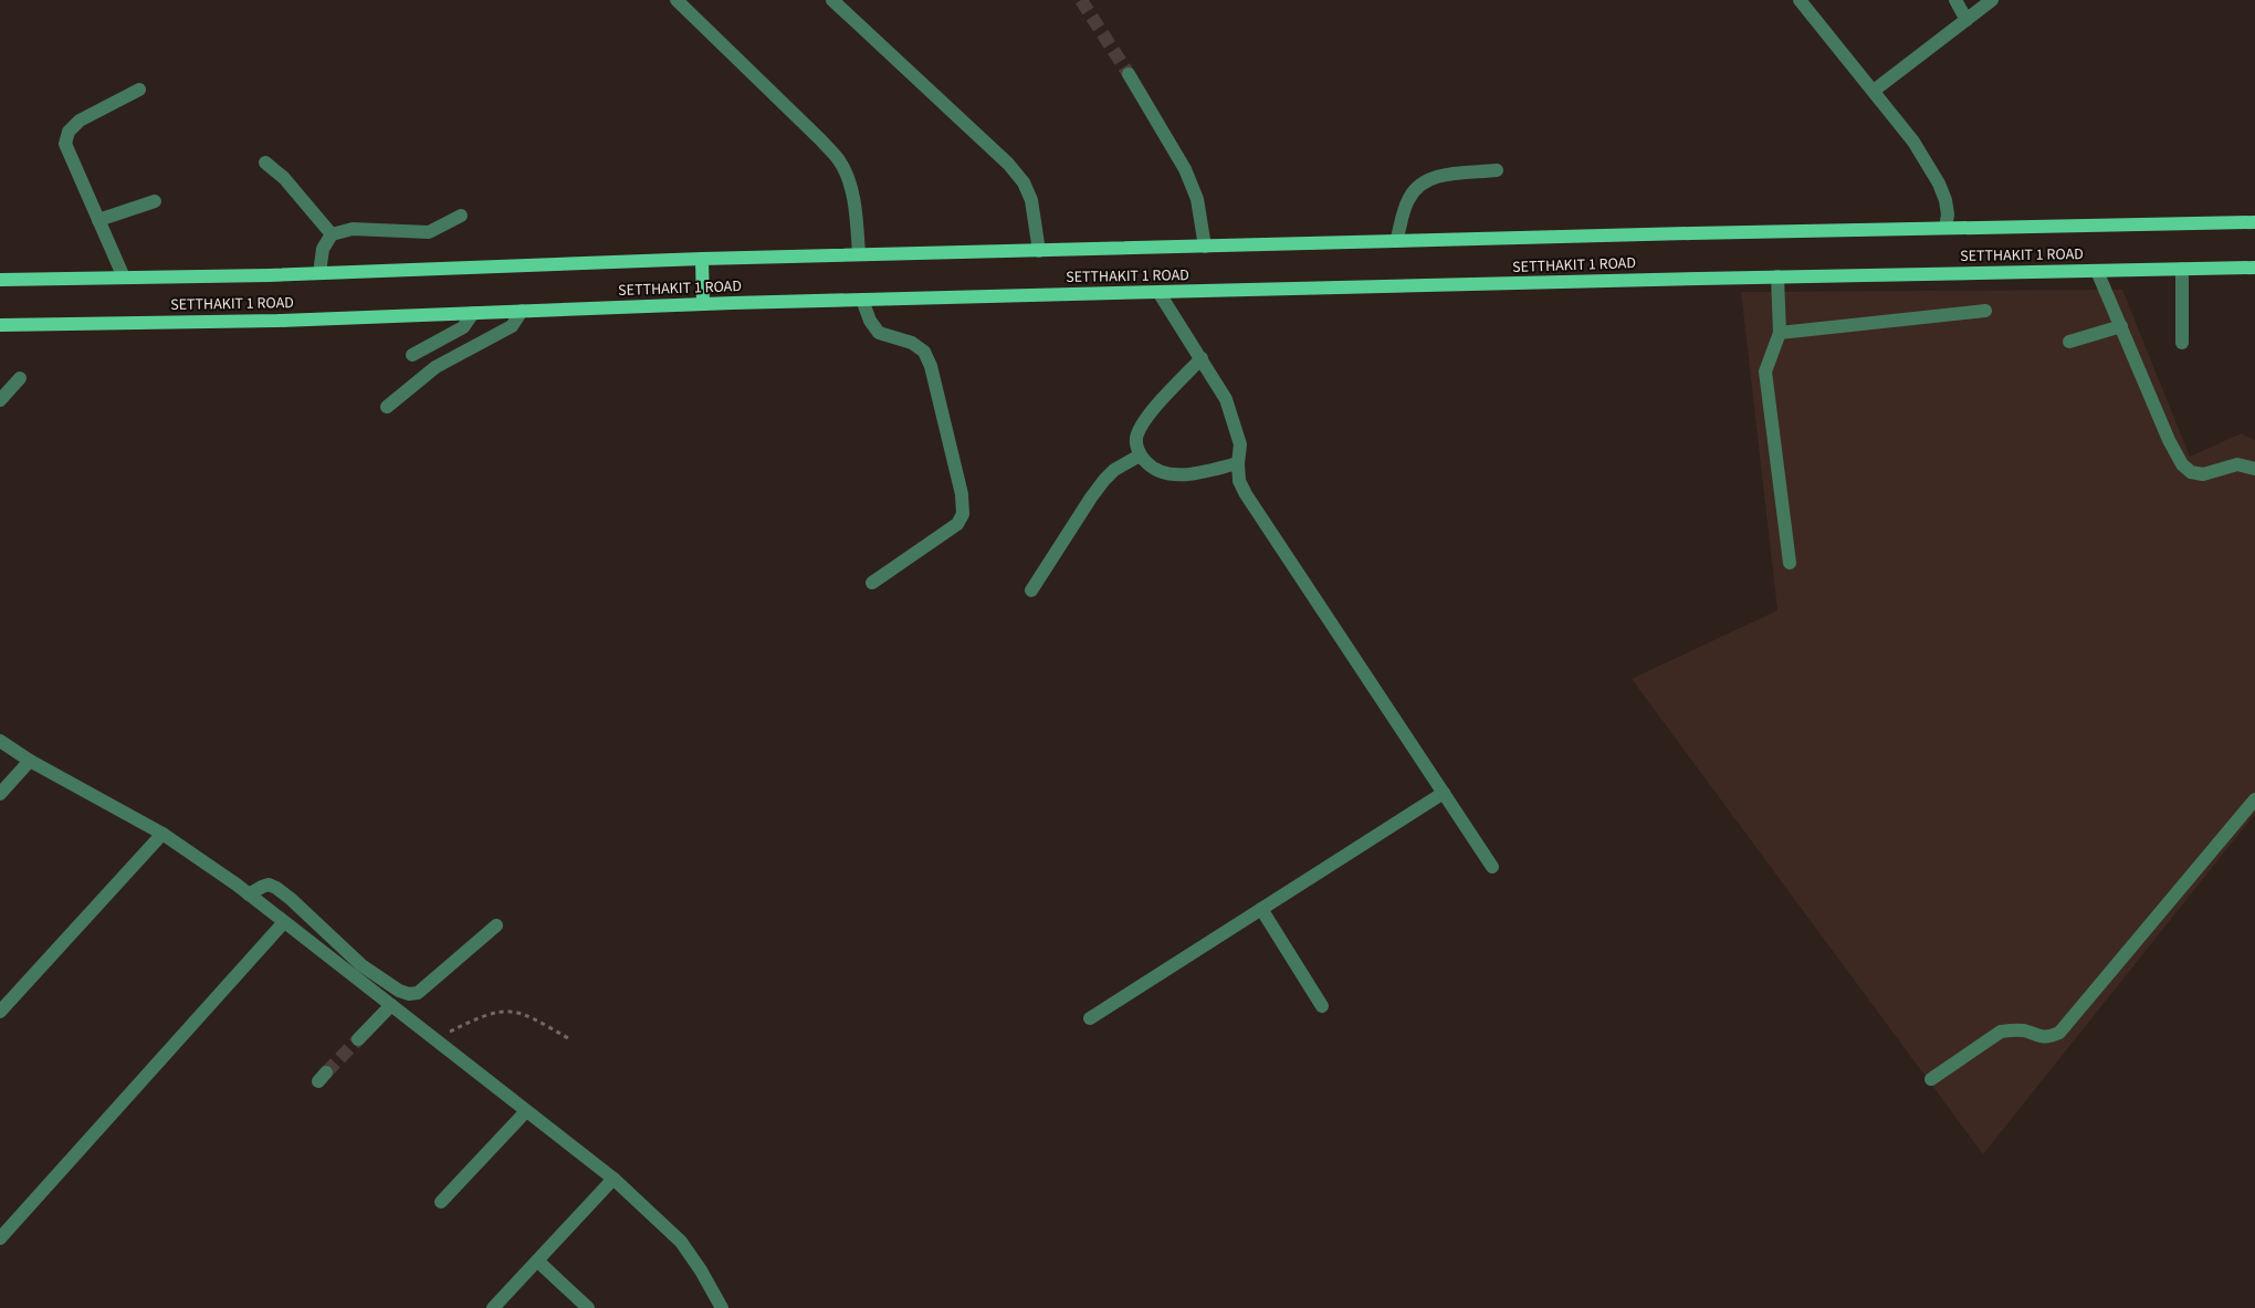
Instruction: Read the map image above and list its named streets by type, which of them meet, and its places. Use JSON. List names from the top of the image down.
{
  "streets": {
    "main road": ["SETTHAKIT 1 ROAD"]
  }
}
